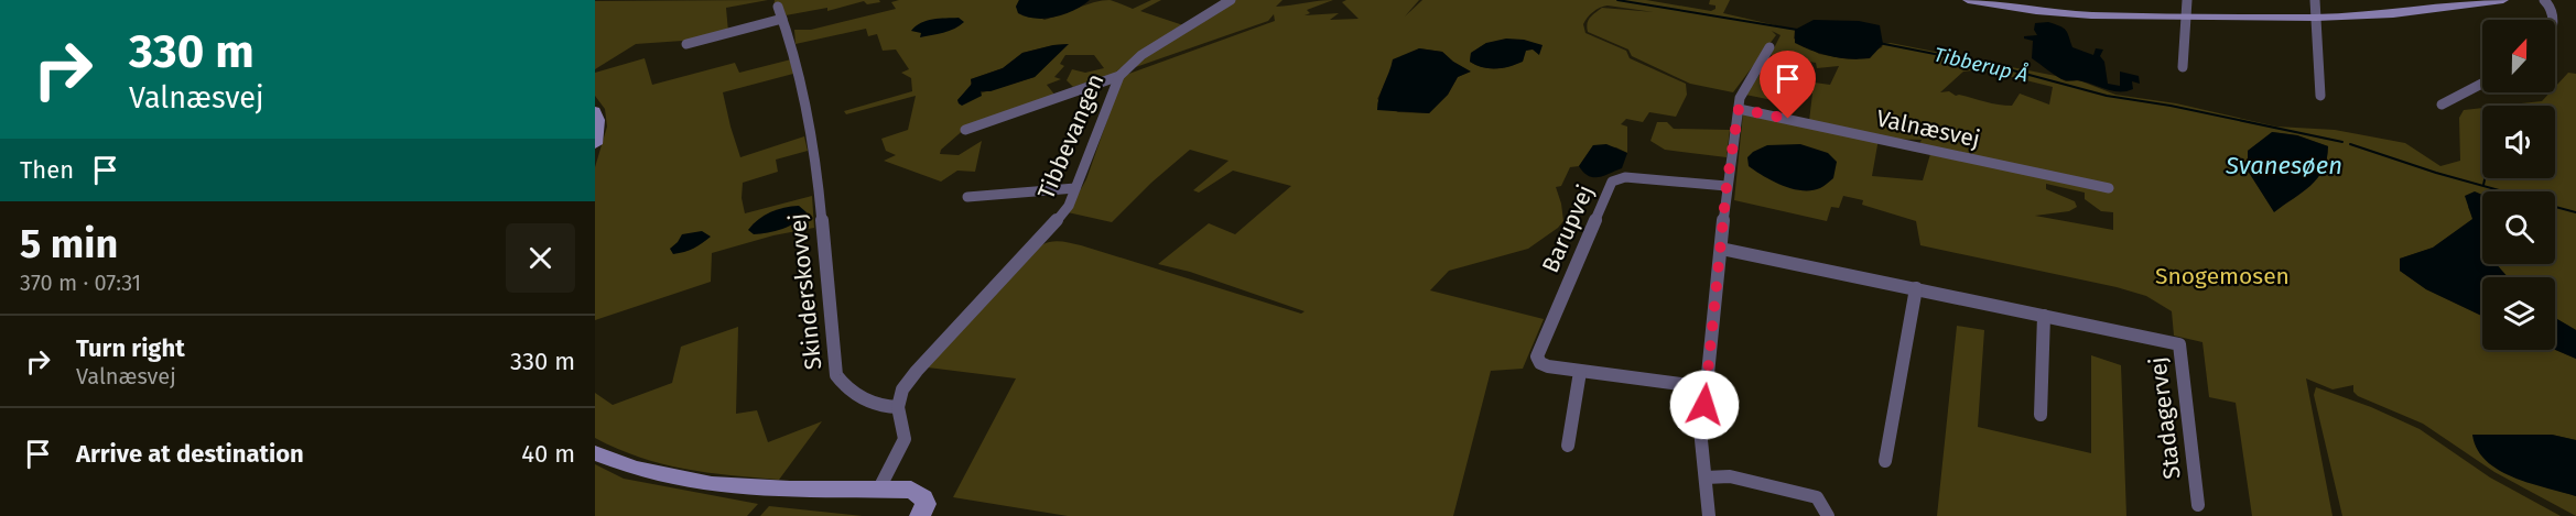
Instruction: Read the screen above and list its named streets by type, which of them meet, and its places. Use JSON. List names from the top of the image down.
{
  "streets": {
    "street": [
      "Valnæsvej",
      "Tibbevangen",
      "Barupvej",
      "Skinderskovvej",
      "Stadagervej"
    ]
  },
  "crossings": [
    ["Tibbevangen", "Skinderskovvej"]
  ],
  "water": ["Tibberup Å", "Svanesøen"],
  "parks": ["Snogemosen"],
  "north": "top",
  "page": {
    "turn": ["330 m", "Valnæsvej"],
    "then": "Then",
    "heading": ["5 min", "370 m · 07:31"],
    "list": [
      {
        "name": "Turn right",
        "note": "Valnæsvej",
        "value": "330 m"
      },
      {
        "name": "Arrive at destination",
        "value": "40 m"
      }
    ]
  }
}
